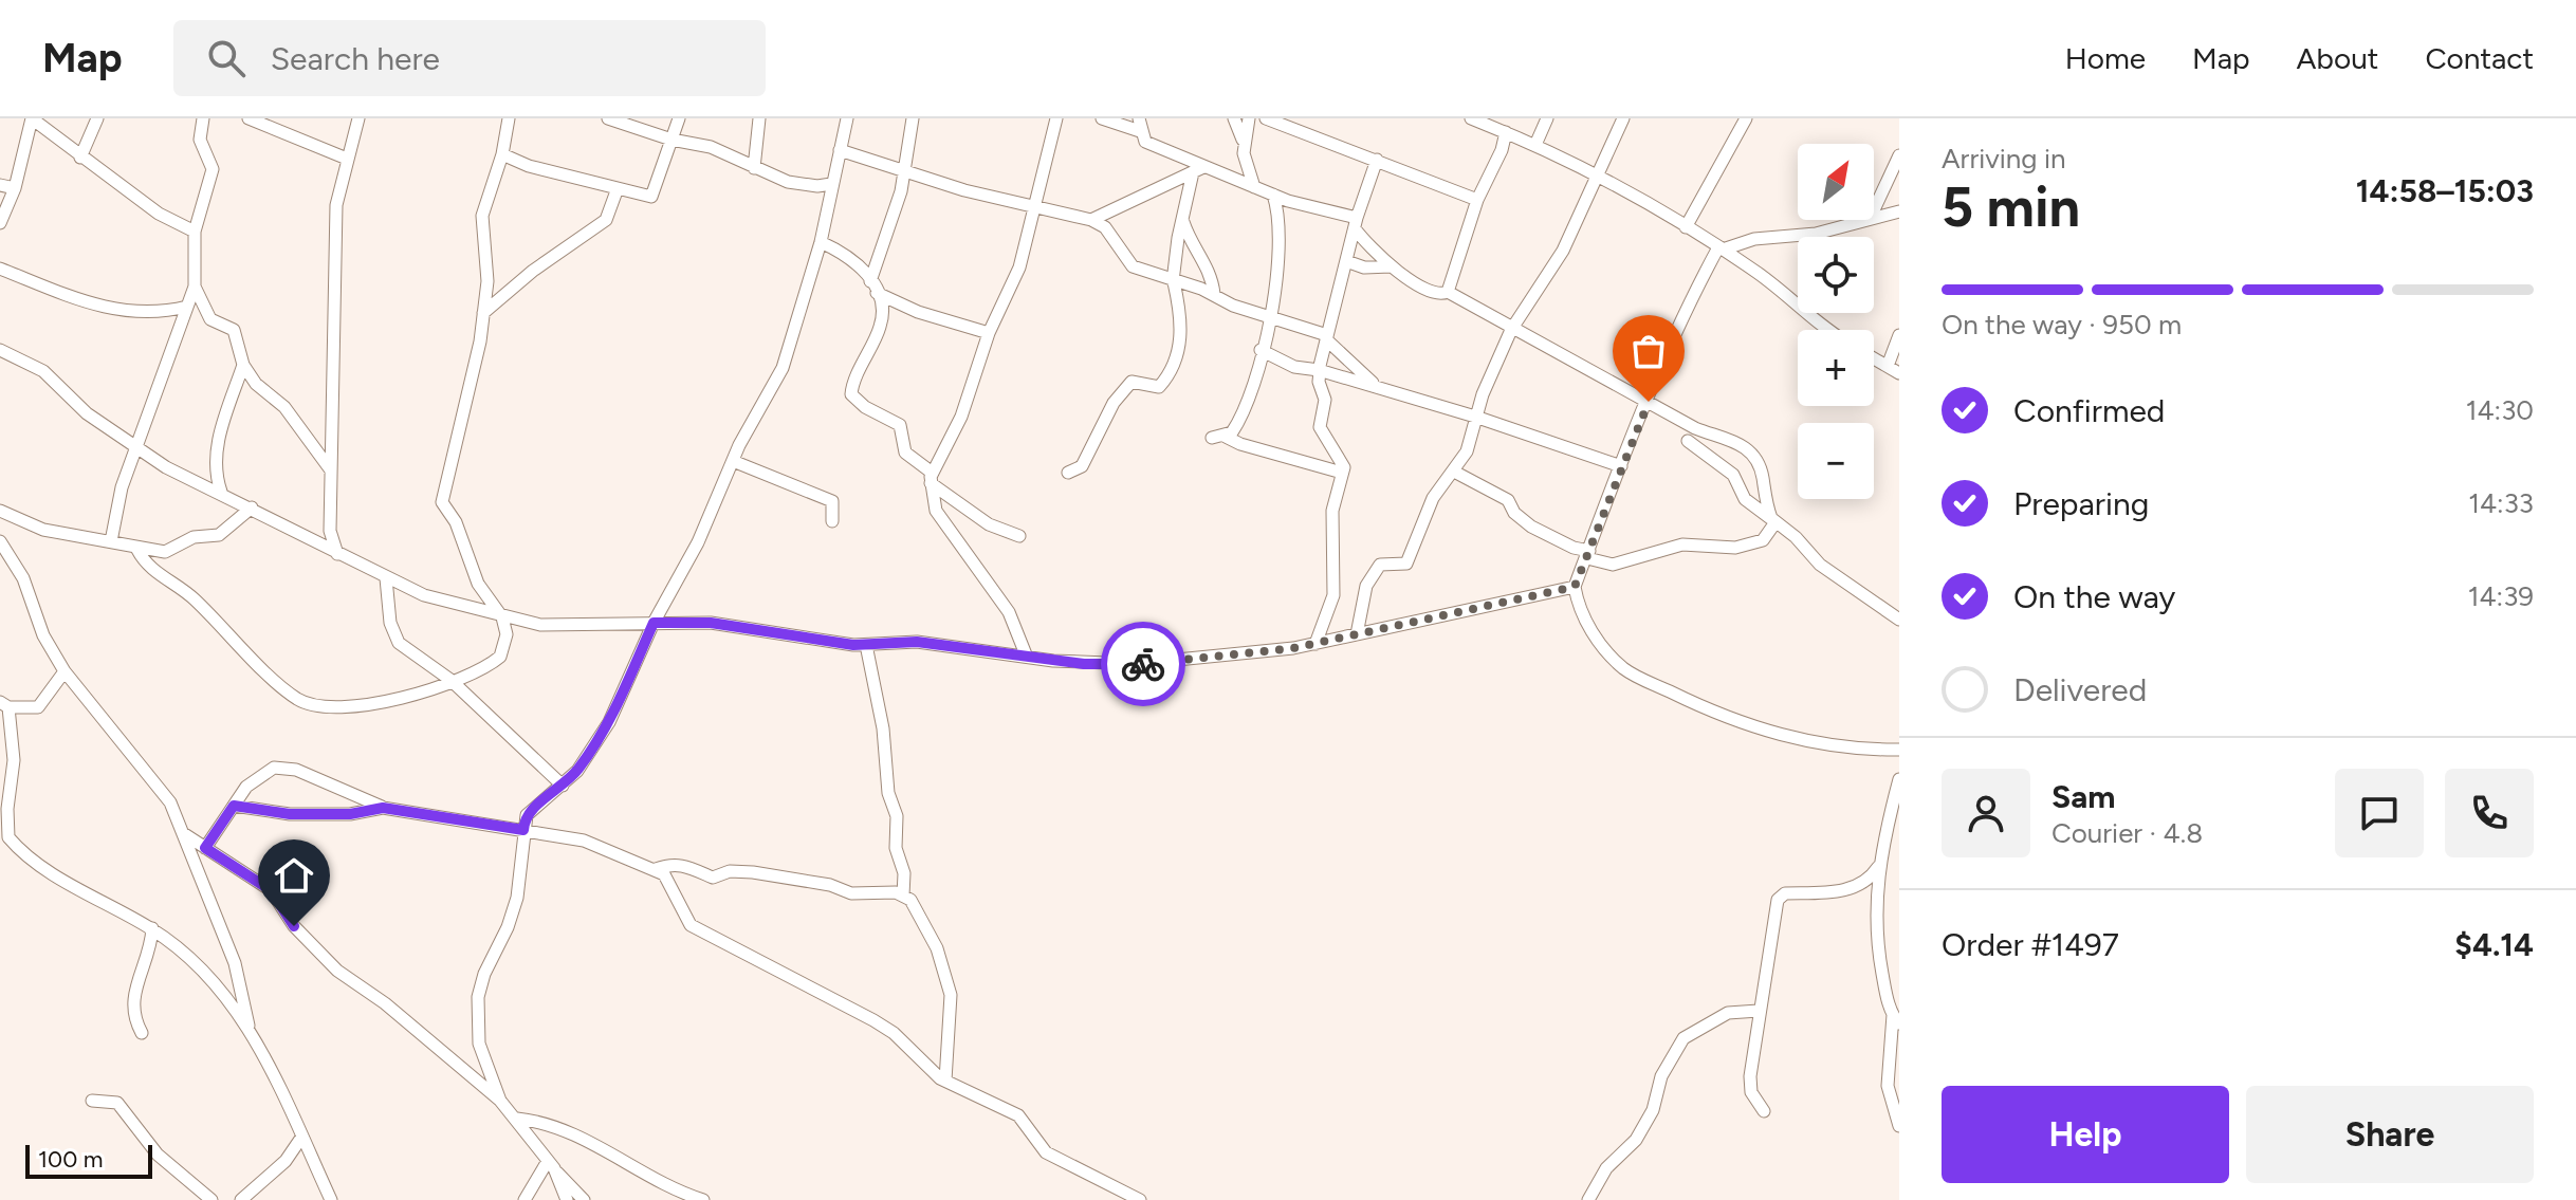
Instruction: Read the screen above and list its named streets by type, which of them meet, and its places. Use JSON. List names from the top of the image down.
{
  "scale_bar": "100 m",
  "north": "top right",
  "page": {
    "header": "Map",
    "search": "Search here",
    "nav": [
      "Home",
      "Map",
      "About",
      "Contact"
    ],
    "heading": ["5 min", "Arriving in", "14:58–15:03"],
    "panel": [
      "Sam",
      "Courier · 4.8",
      "Order #1497",
      "$4.14"
    ],
    "map_buttons": ["+", "−"],
    "bar": "On the way · 950 m",
    "list": [
      ["Confirmed", "14:30"],
      ["Preparing", "14:33"],
      ["On the way", "14:39"],
      "Delivered"
    ],
    "buttons": ["Help", "Share"],
    "scale": "100 m"
  }
}
